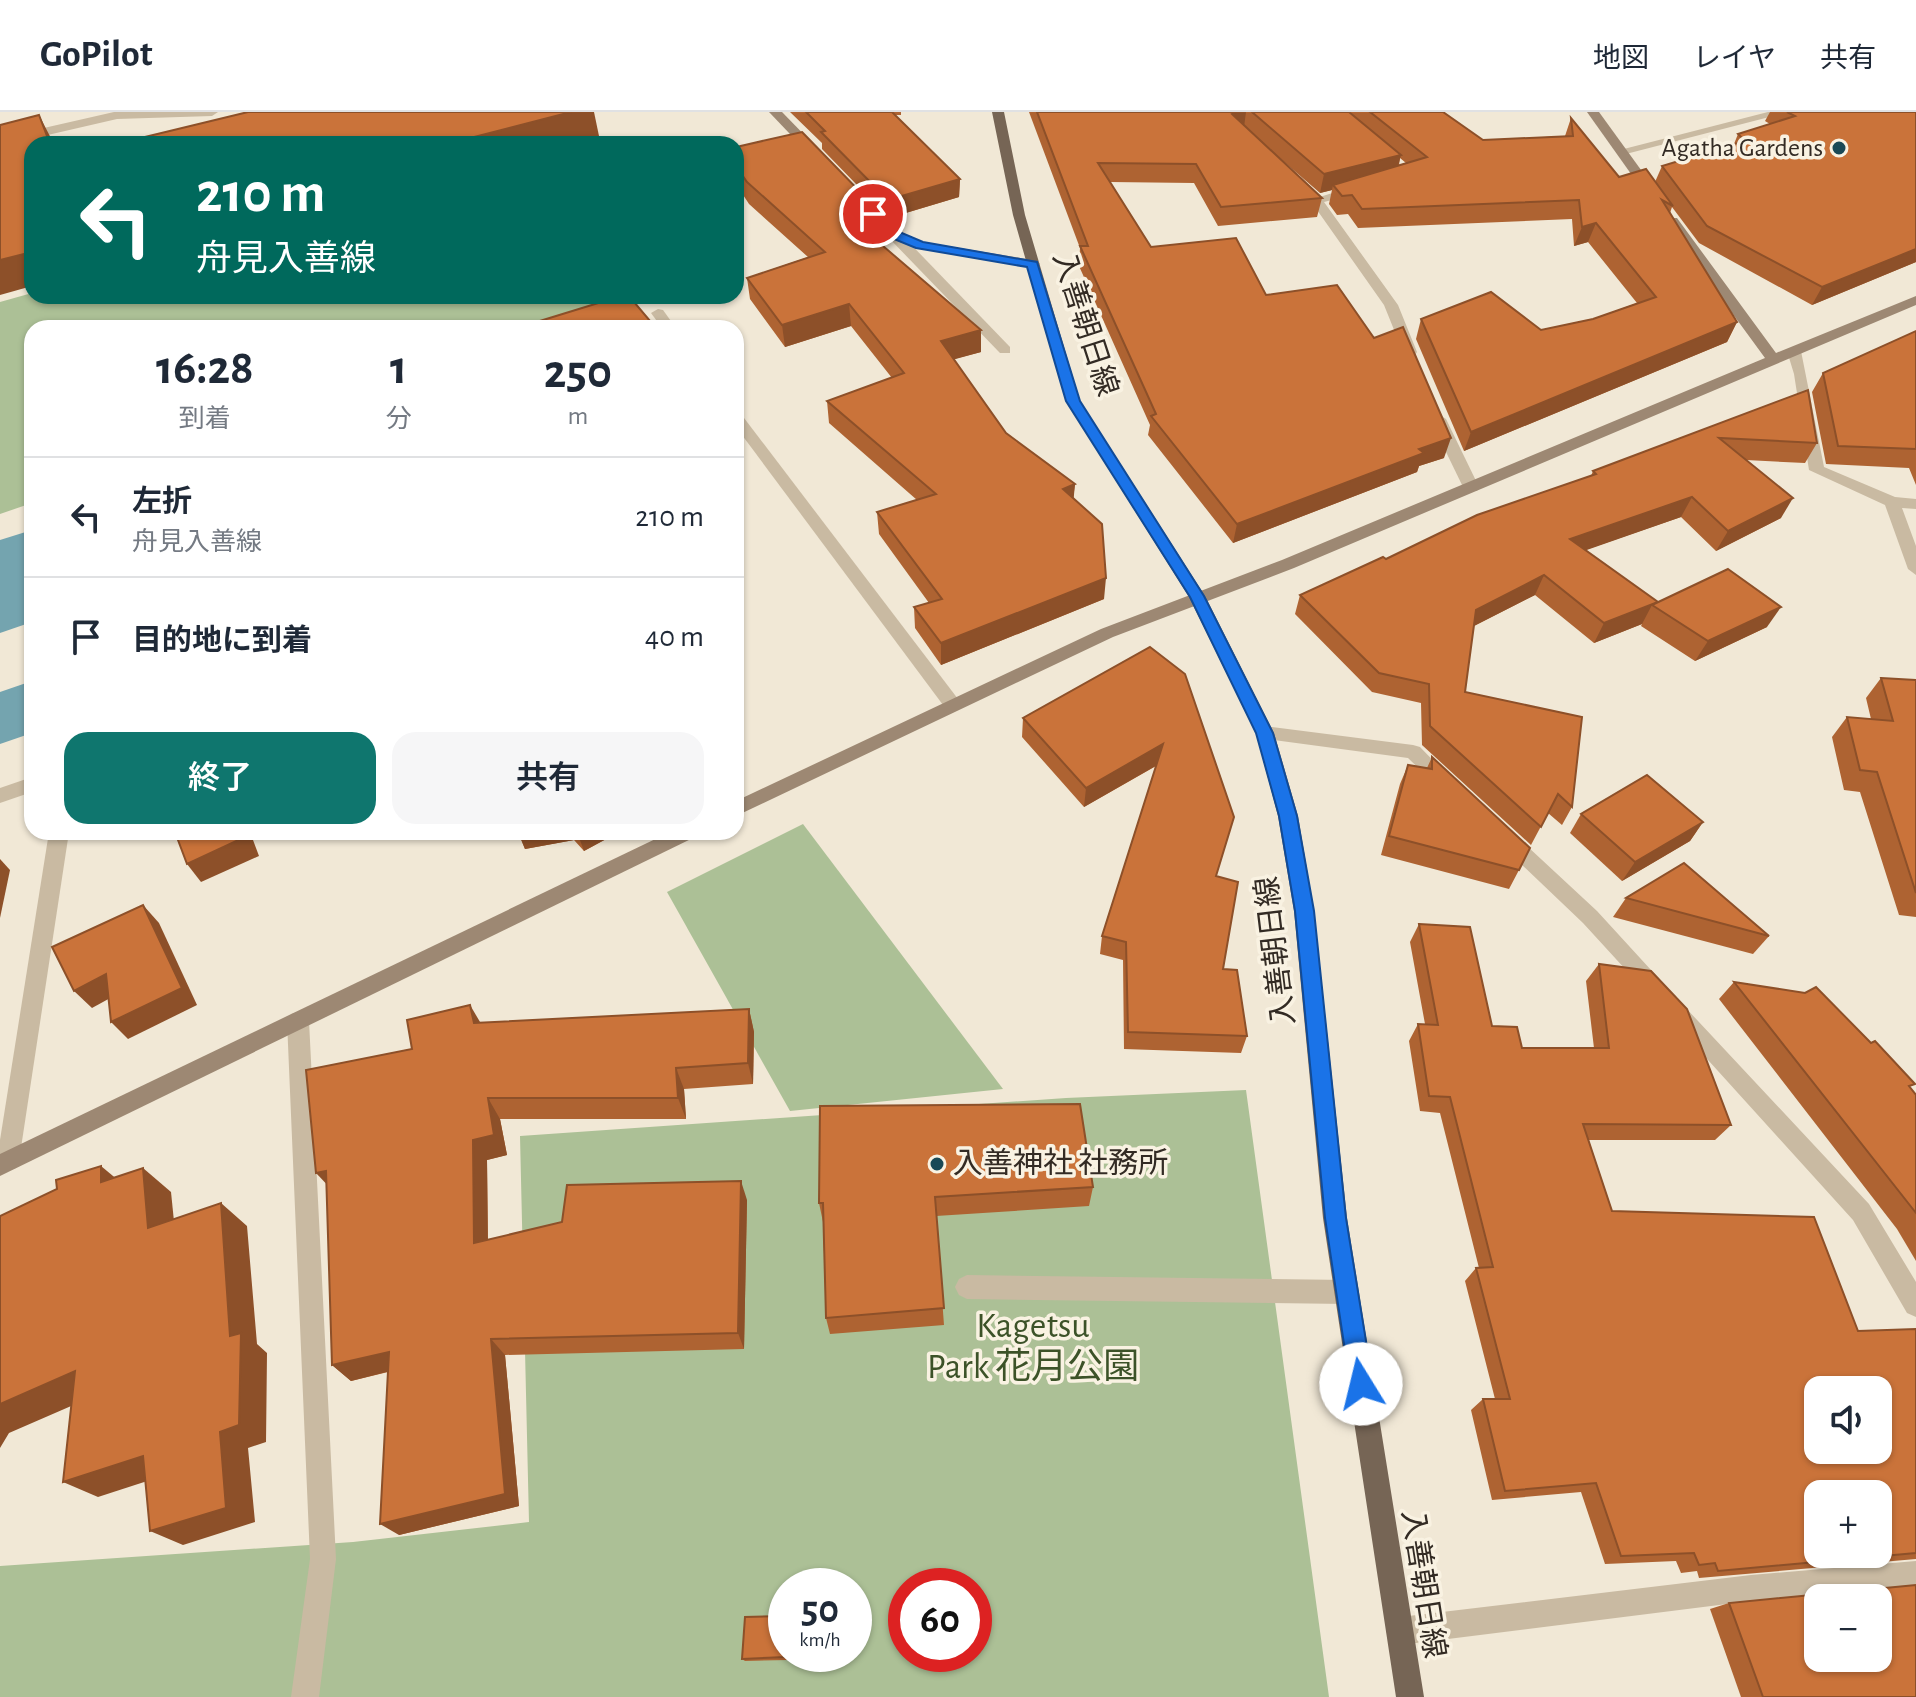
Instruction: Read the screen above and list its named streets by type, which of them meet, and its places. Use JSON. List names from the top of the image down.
{
  "streets": {
    "main road": ["入善朝日線"]
  },
  "parks": ["Kagetsu Park 花月公園"],
  "places": ["Agatha Gardens", "入善神社 社務所"],
  "page": {
    "header": "GoPilot",
    "nav": ["地図", "レイヤ", "共有"],
    "turn": ["210 m", "舟見入善線"],
    "eta": [
      "16:28",
      "到着",
      "1",
      "分",
      "250",
      "m"
    ],
    "list": [
      {
        "name": "左折",
        "note": "舟見入善線",
        "value": "210 m"
      },
      {
        "name": "目的地に到着",
        "value": "40 m"
      }
    ],
    "buttons": ["終了", "共有"],
    "map_buttons": ["+", "−"],
    "speed": "50 km/h",
    "limit": "60"
  }
}
